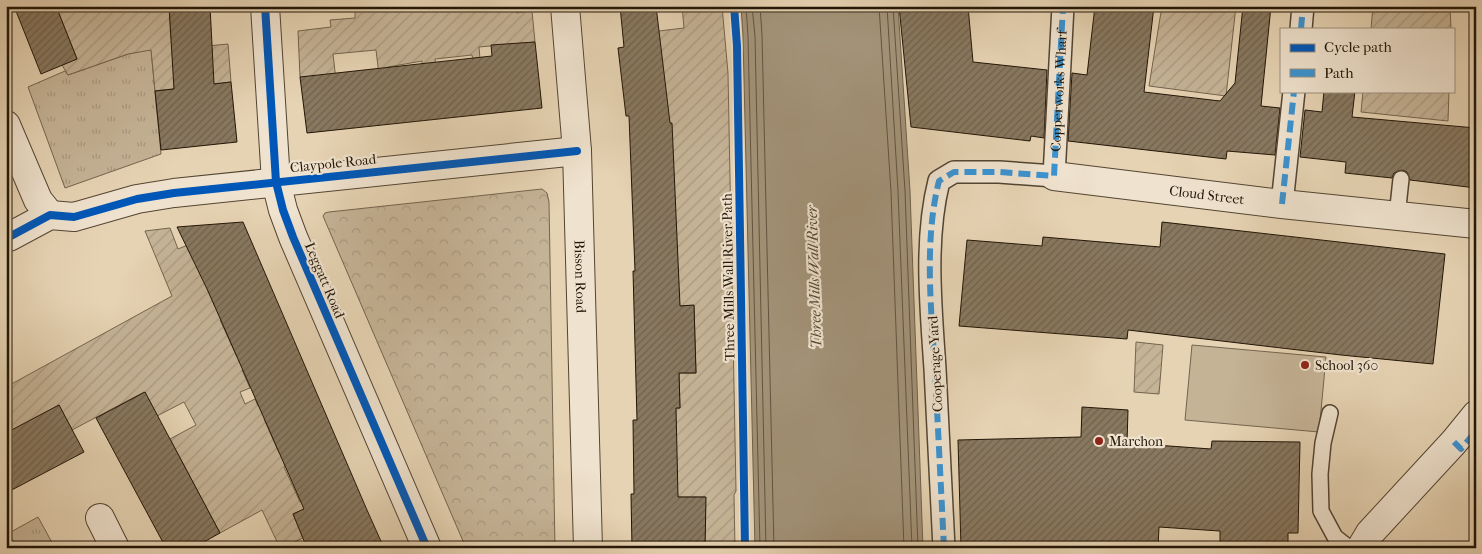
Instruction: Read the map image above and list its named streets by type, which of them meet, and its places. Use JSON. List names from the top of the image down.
{
  "streets": {
    "street": [
      "Copperworks Wharf",
      "Claypole Road",
      "Cloud Street",
      "Bisson Road",
      "Leggatt Road",
      "Cooperage Yard"
    ],
    "cycle path": ["Three Mills Wall River Path"]
  },
  "crossings": [
    ["Copperworks Wharf", "Cloud Street"],
    ["Claypole Road", "Bisson Road"],
    ["Claypole Road", "Leggatt Road"],
    ["Cloud Street", "Cooperage Yard"]
  ],
  "water": ["Three Mills Wall River"],
  "places": ["School 360", "Marchon"],
  "legend": ["Cycle path", "Path"]
}
